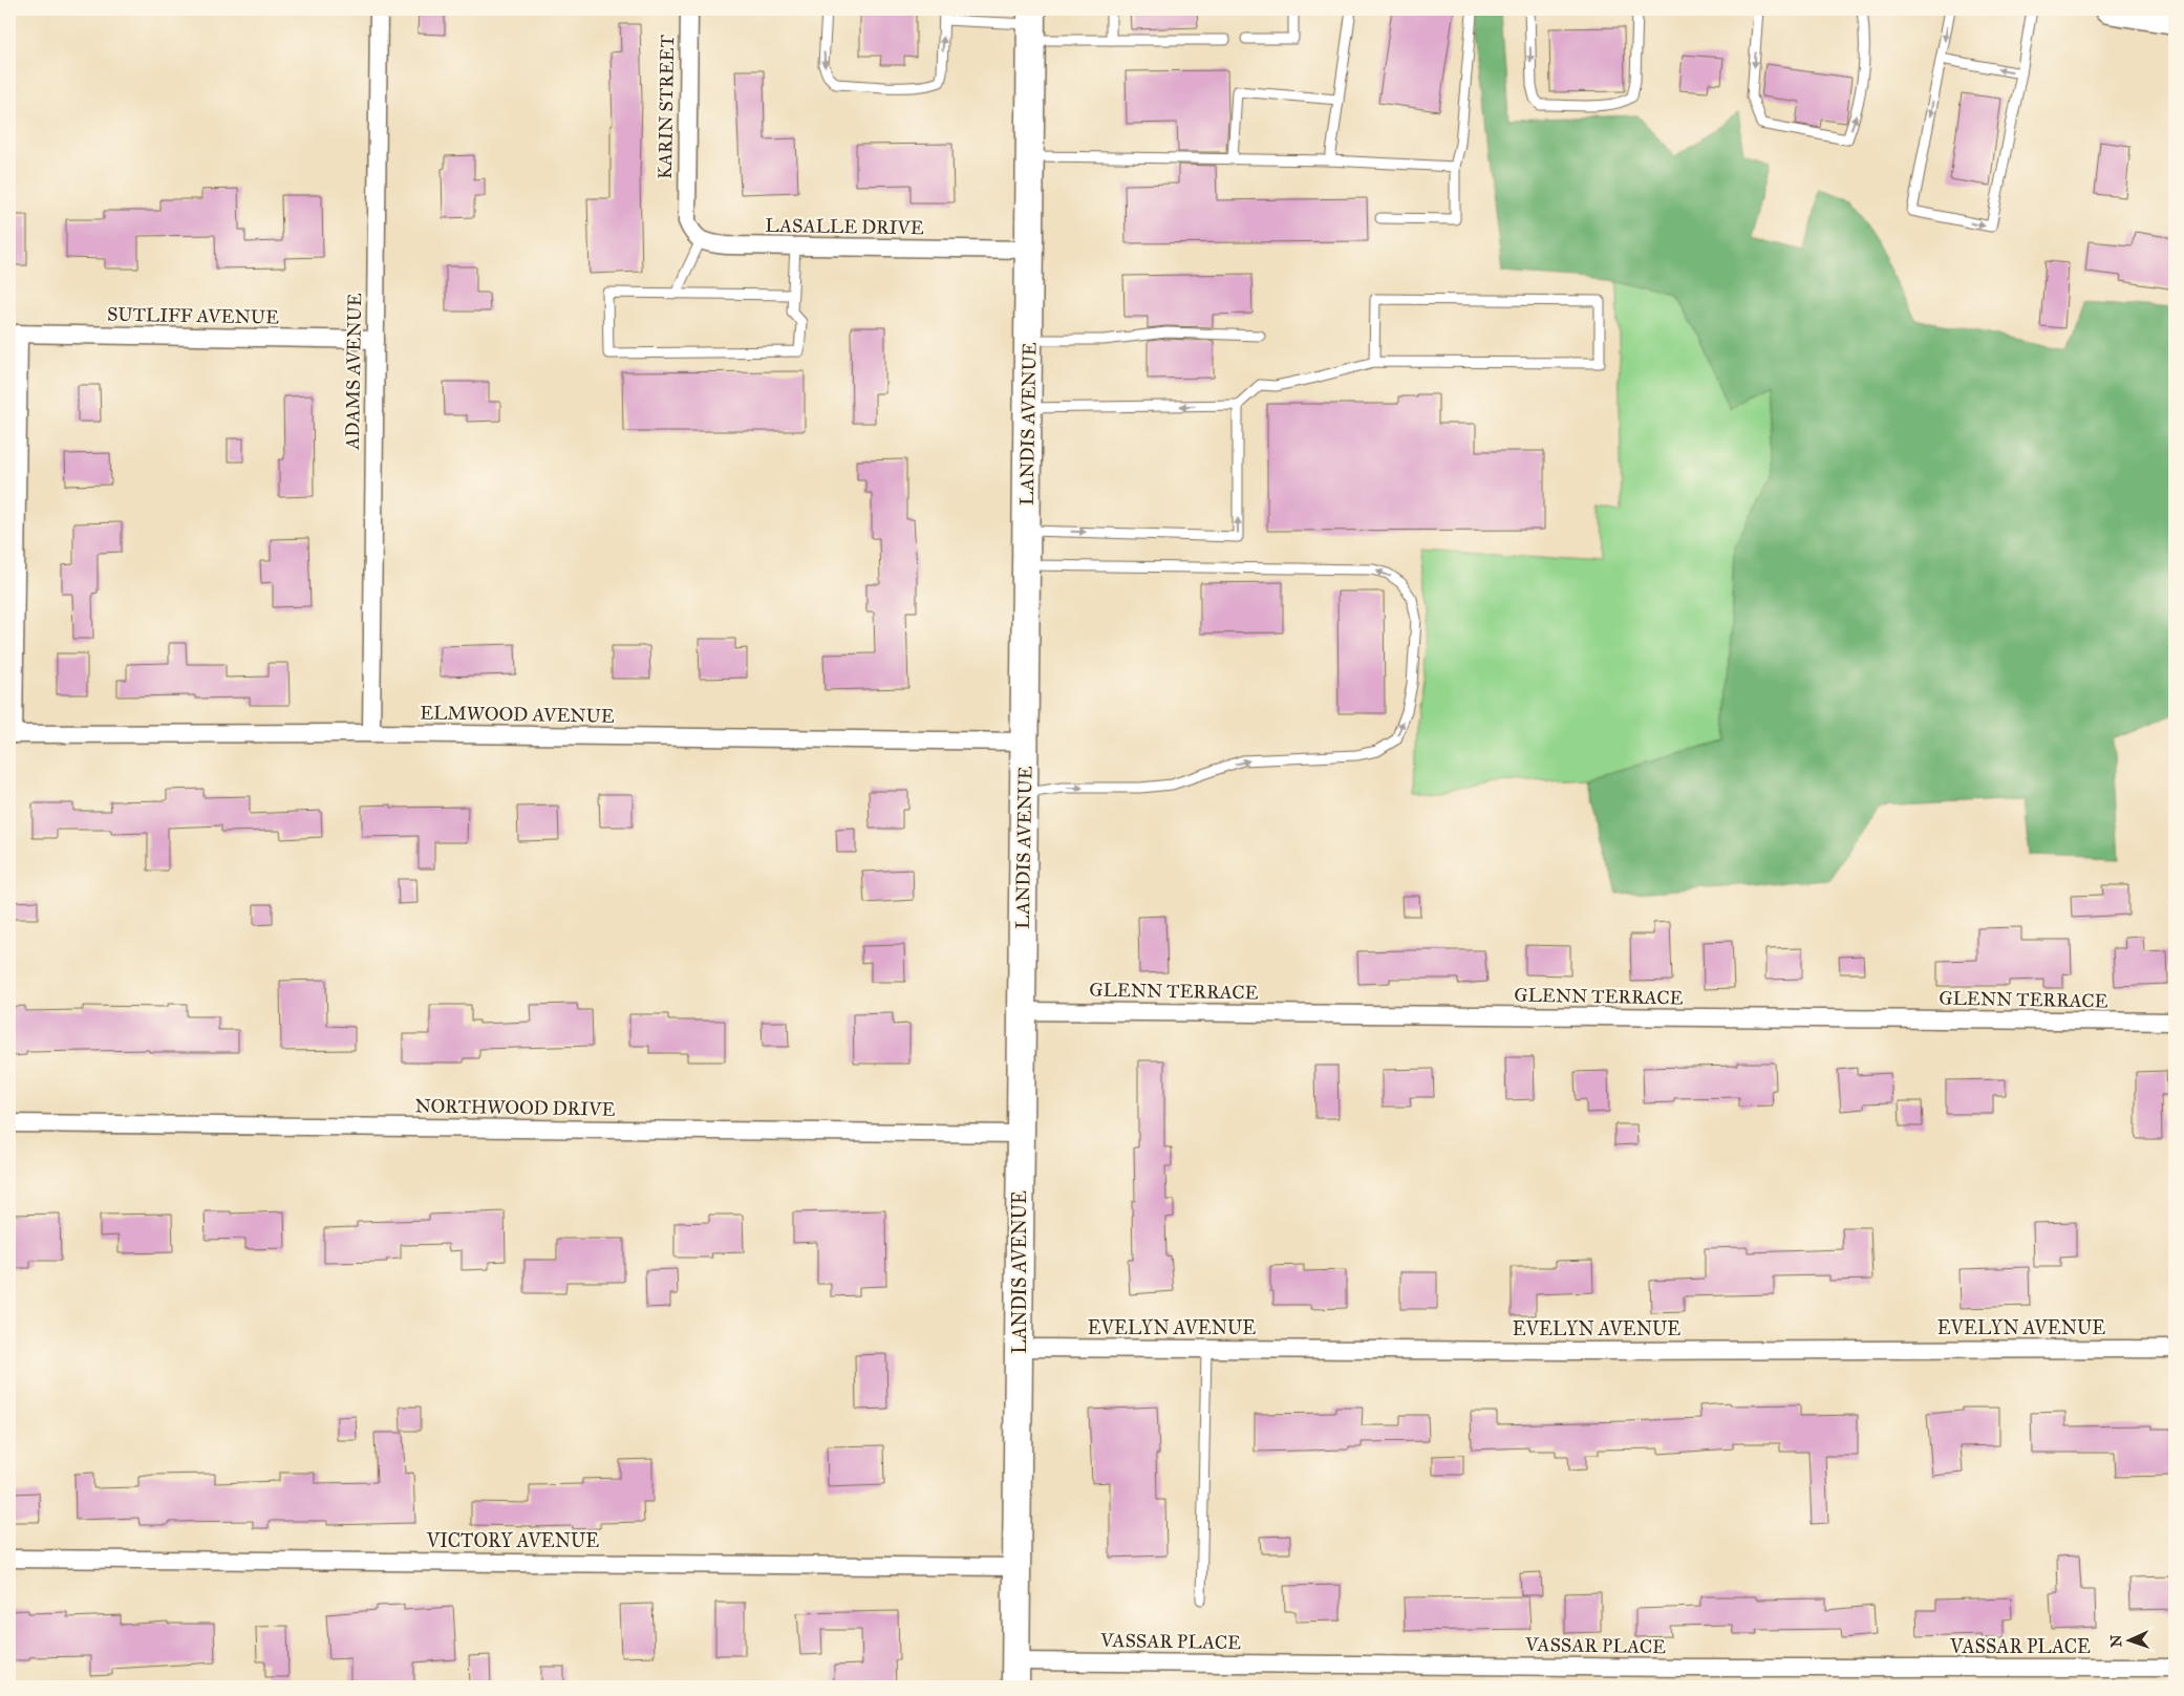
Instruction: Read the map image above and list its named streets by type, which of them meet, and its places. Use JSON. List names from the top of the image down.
{
  "streets": {
    "main road": ["LANDIS AVENUE"],
    "street": [
      "KARIN STREET",
      "LASALLE DRIVE",
      "SUTLIFF AVENUE",
      "ADAMS AVENUE",
      "ELMWOOD AVENUE",
      "GLENN TERRACE",
      "NORTHWOOD DRIVE",
      "EVELYN AVENUE",
      "VICTORY AVENUE",
      "VASSAR PLACE"
    ]
  },
  "crossings": [
    ["KARIN STREET", "LASALLE DRIVE"],
    ["LASALLE DRIVE", "LANDIS AVENUE"],
    ["SUTLIFF AVENUE", "ADAMS AVENUE"],
    ["ADAMS AVENUE", "ELMWOOD AVENUE"],
    ["LANDIS AVENUE", "ELMWOOD AVENUE"],
    ["LANDIS AVENUE", "GLENN TERRACE"],
    ["LANDIS AVENUE", "NORTHWOOD DRIVE"],
    ["LANDIS AVENUE", "EVELYN AVENUE"],
    ["LANDIS AVENUE", "VICTORY AVENUE"],
    ["LANDIS AVENUE", "VASSAR PLACE"]
  ],
  "north": "left"
}
